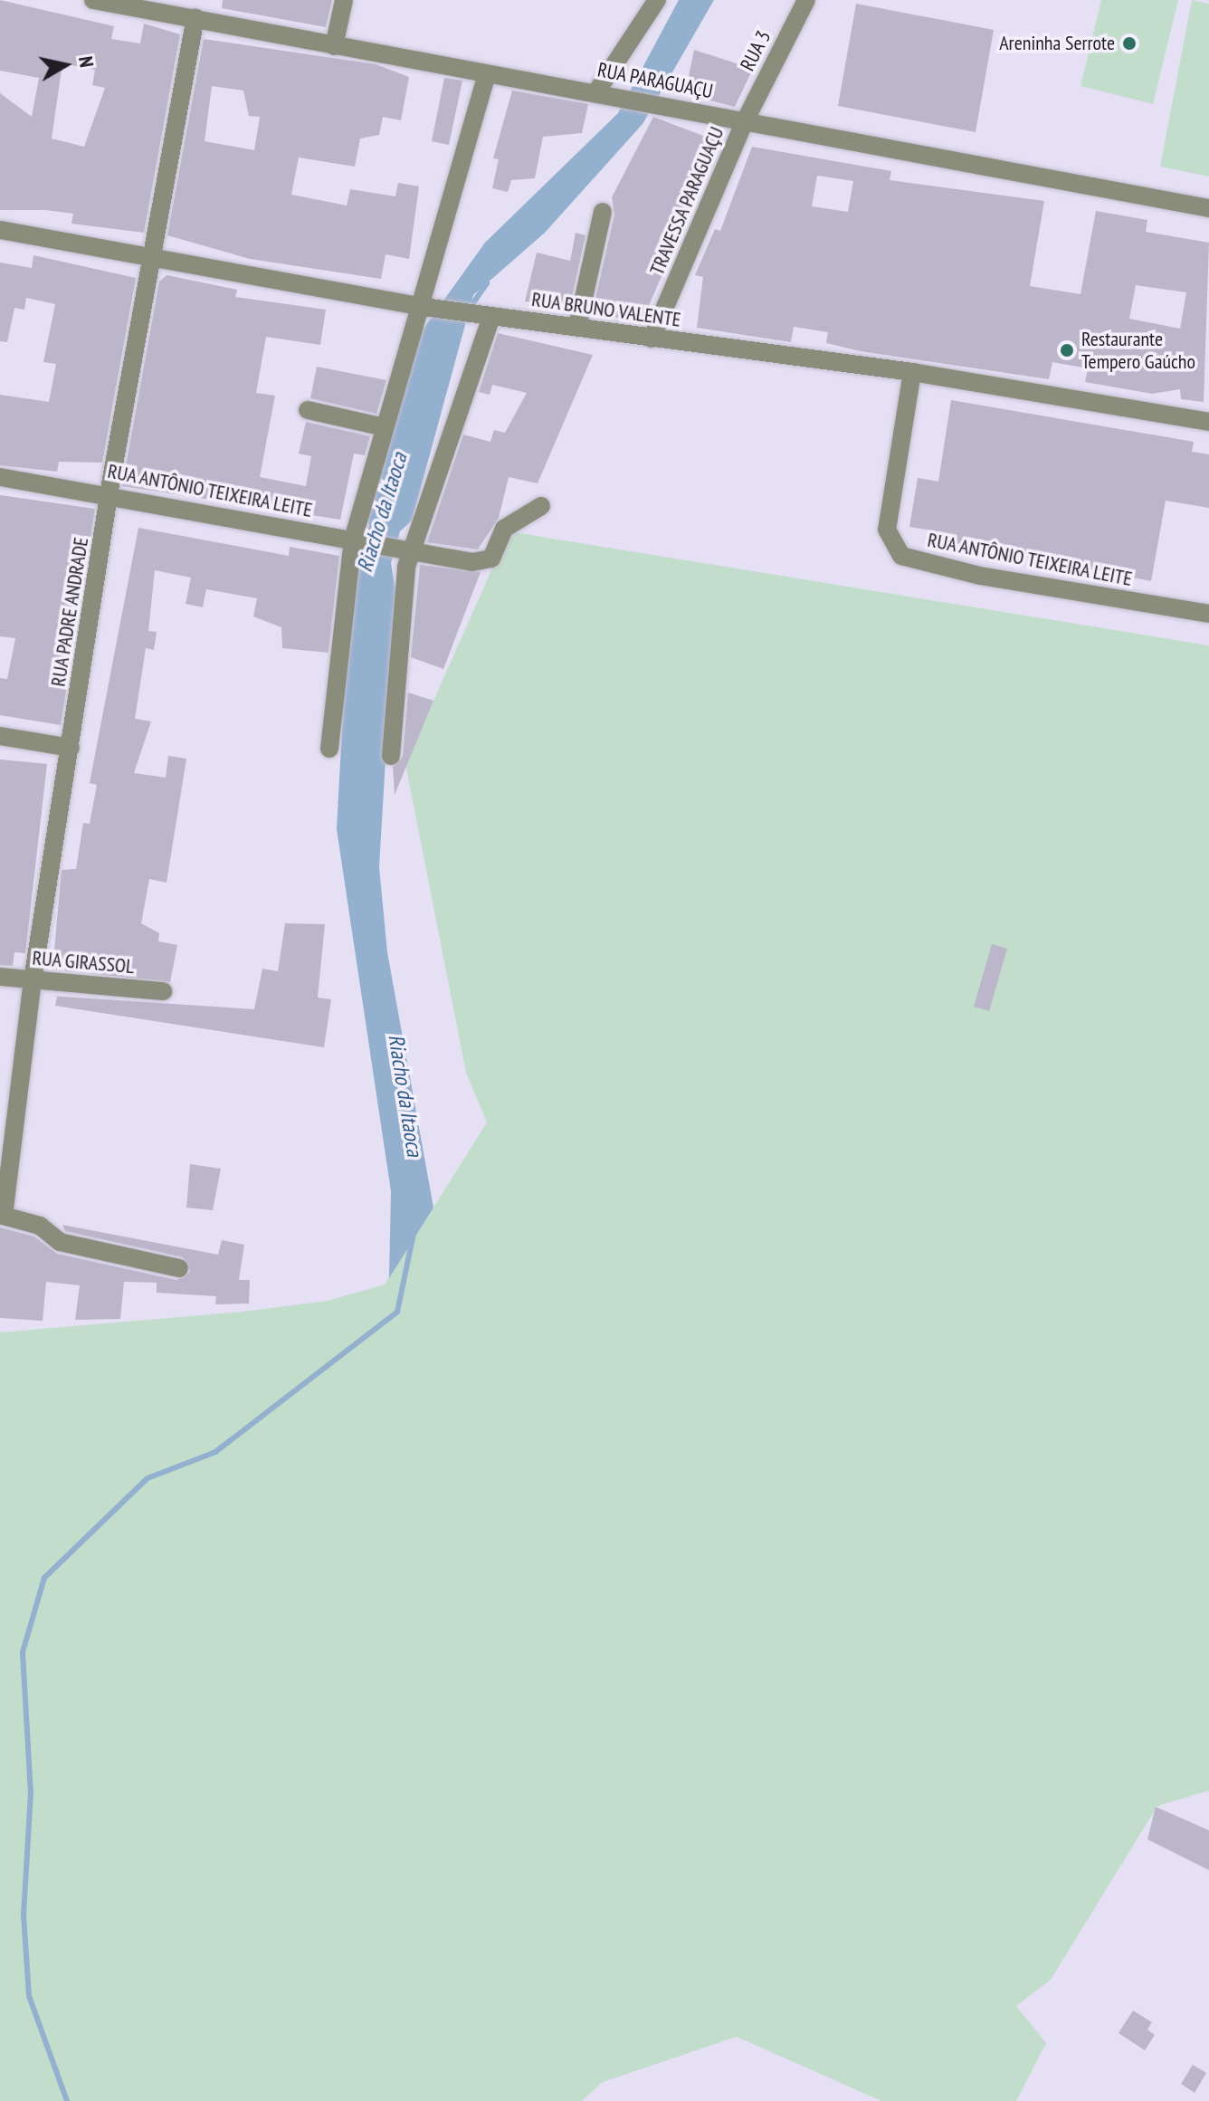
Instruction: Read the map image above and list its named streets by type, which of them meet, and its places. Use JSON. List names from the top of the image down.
{
  "streets": {
    "street": [
      "RUA 3",
      "RUA PARAGUAÇU",
      "TRAVESSA PARAGUAÇU",
      "RUA BRUNO VALENTE",
      "RUA ANTÔNIO TEIXEIRA LEITE",
      "RUA PADRE ANDRADE",
      "RUA GIRASSOL"
    ]
  },
  "crossings": [
    ["RUA 3", "RUA PARAGUAÇU"],
    ["RUA 3", "TRAVESSA PARAGUAÇU"],
    ["RUA PARAGUAÇU", "TRAVESSA PARAGUAÇU"],
    ["RUA PARAGUAÇU", "RUA PADRE ANDRADE"],
    ["TRAVESSA PARAGUAÇU", "RUA BRUNO VALENTE"],
    ["RUA BRUNO VALENTE", "RUA ANTÔNIO TEIXEIRA LEITE"],
    ["RUA BRUNO VALENTE", "RUA PADRE ANDRADE"],
    ["RUA ANTÔNIO TEIXEIRA LEITE", "RUA PADRE ANDRADE"],
    ["RUA PADRE ANDRADE", "RUA GIRASSOL"]
  ],
  "water": ["Riacho da Itaoca"],
  "places": ["Areninha Serrote", "Restaurante Tempero Gaúcho"],
  "north": "right"
}
